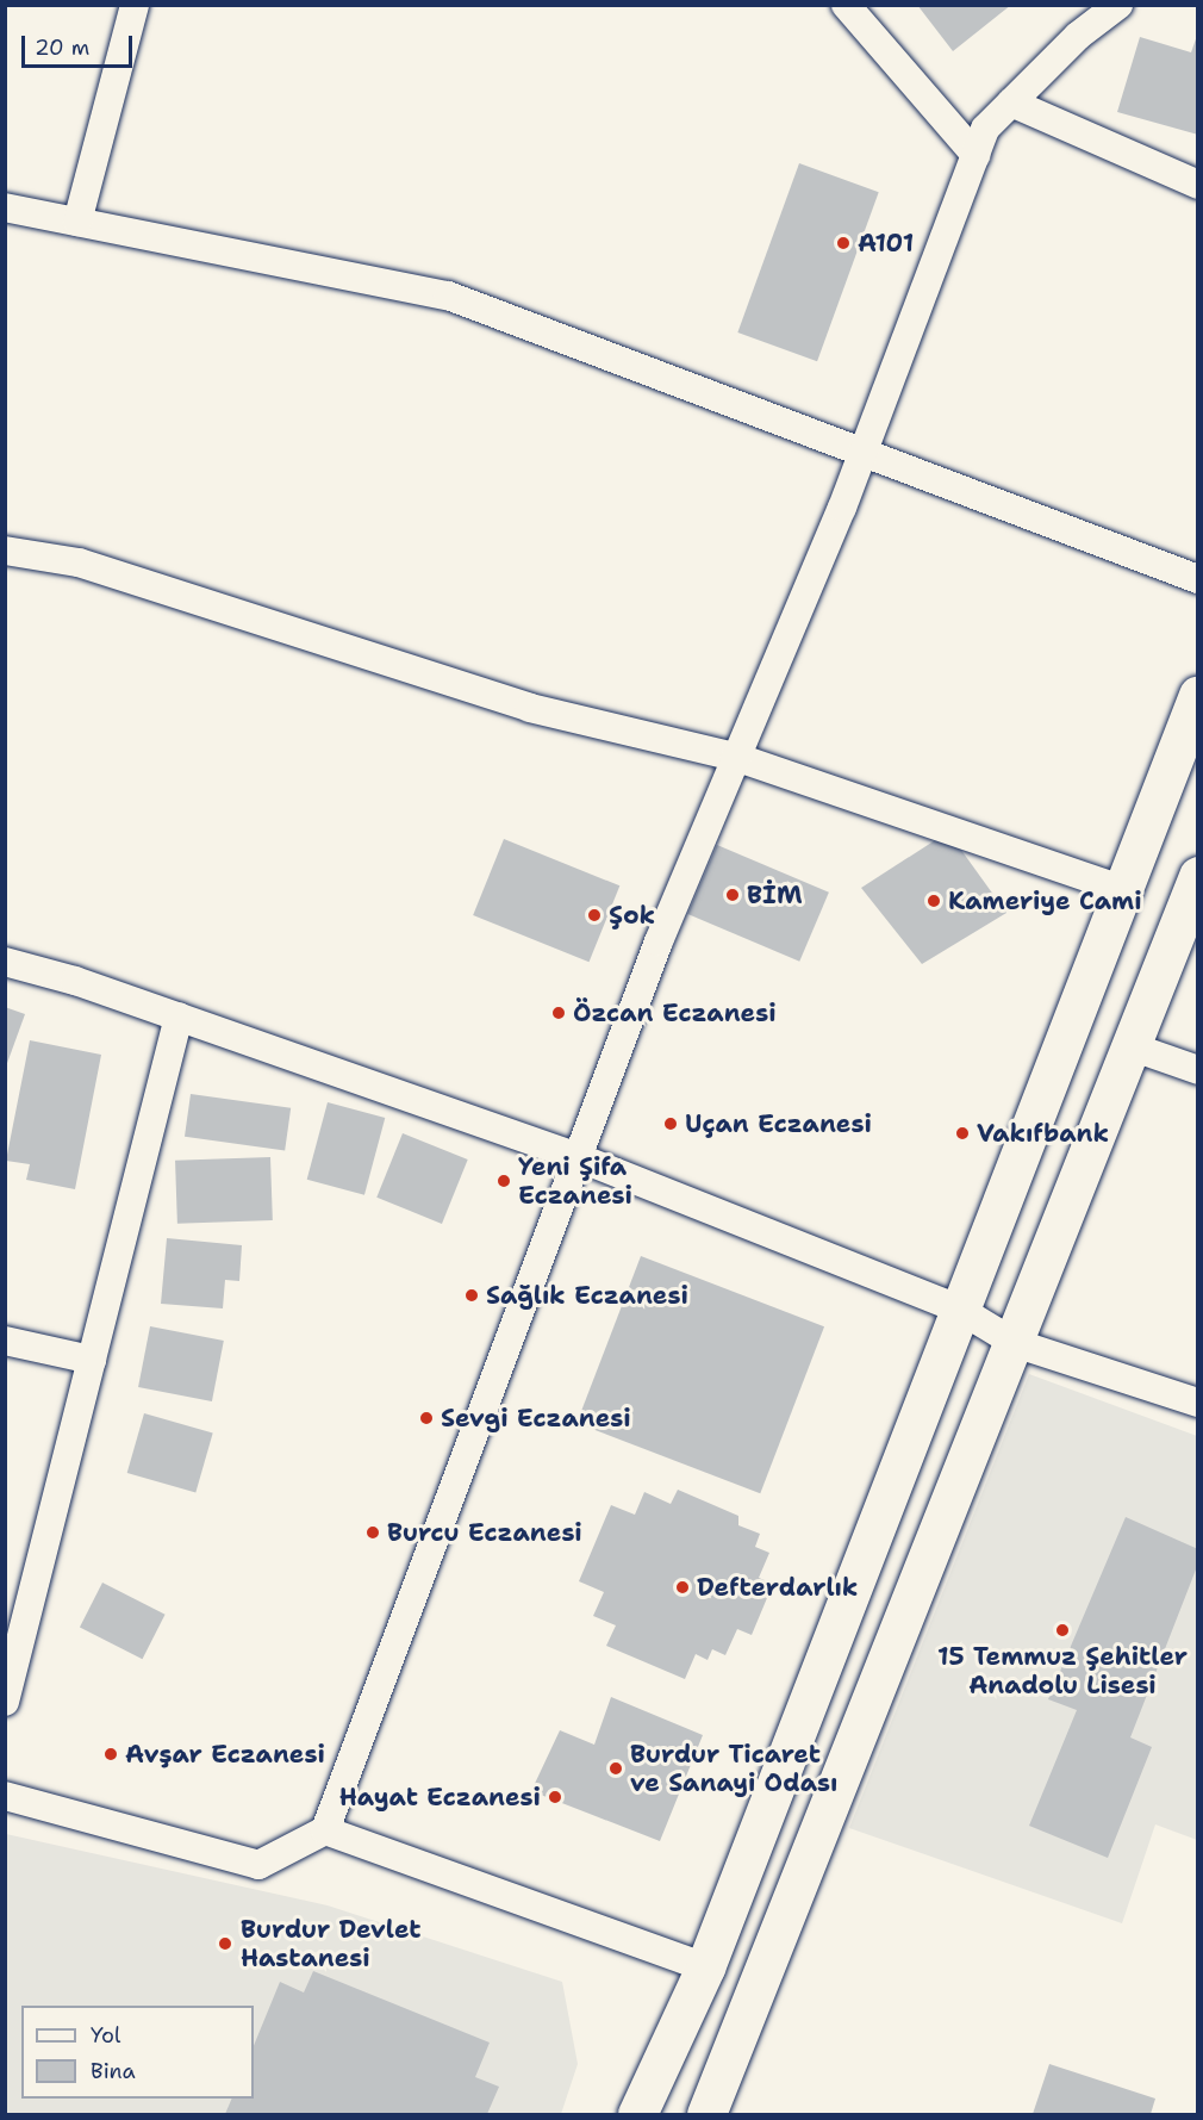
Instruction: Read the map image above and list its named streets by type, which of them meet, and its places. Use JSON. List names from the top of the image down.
{
  "places": [
    "A101",
    "BİM",
    "Kameriye Cami",
    "Şok",
    "Özcan Eczanesi",
    "Uçan Eczanesi",
    "Vakıfbank",
    "Yeni Şifa Eczanesi",
    "Sağlık Eczanesi",
    "Sevgi Eczanesi",
    "Burcu Eczanesi",
    "Defterdarlık",
    "15 Temmuz Şehitler Anadolu Lisesi",
    "Avşar Eczanesi",
    "Burdur Ticaret ve Sanayi Odası",
    "Hayat Eczanesi",
    "Burdur Devlet Hastanesi"
  ],
  "legend": ["Yol", "Bina"],
  "scale_bar": "20 m"
}
